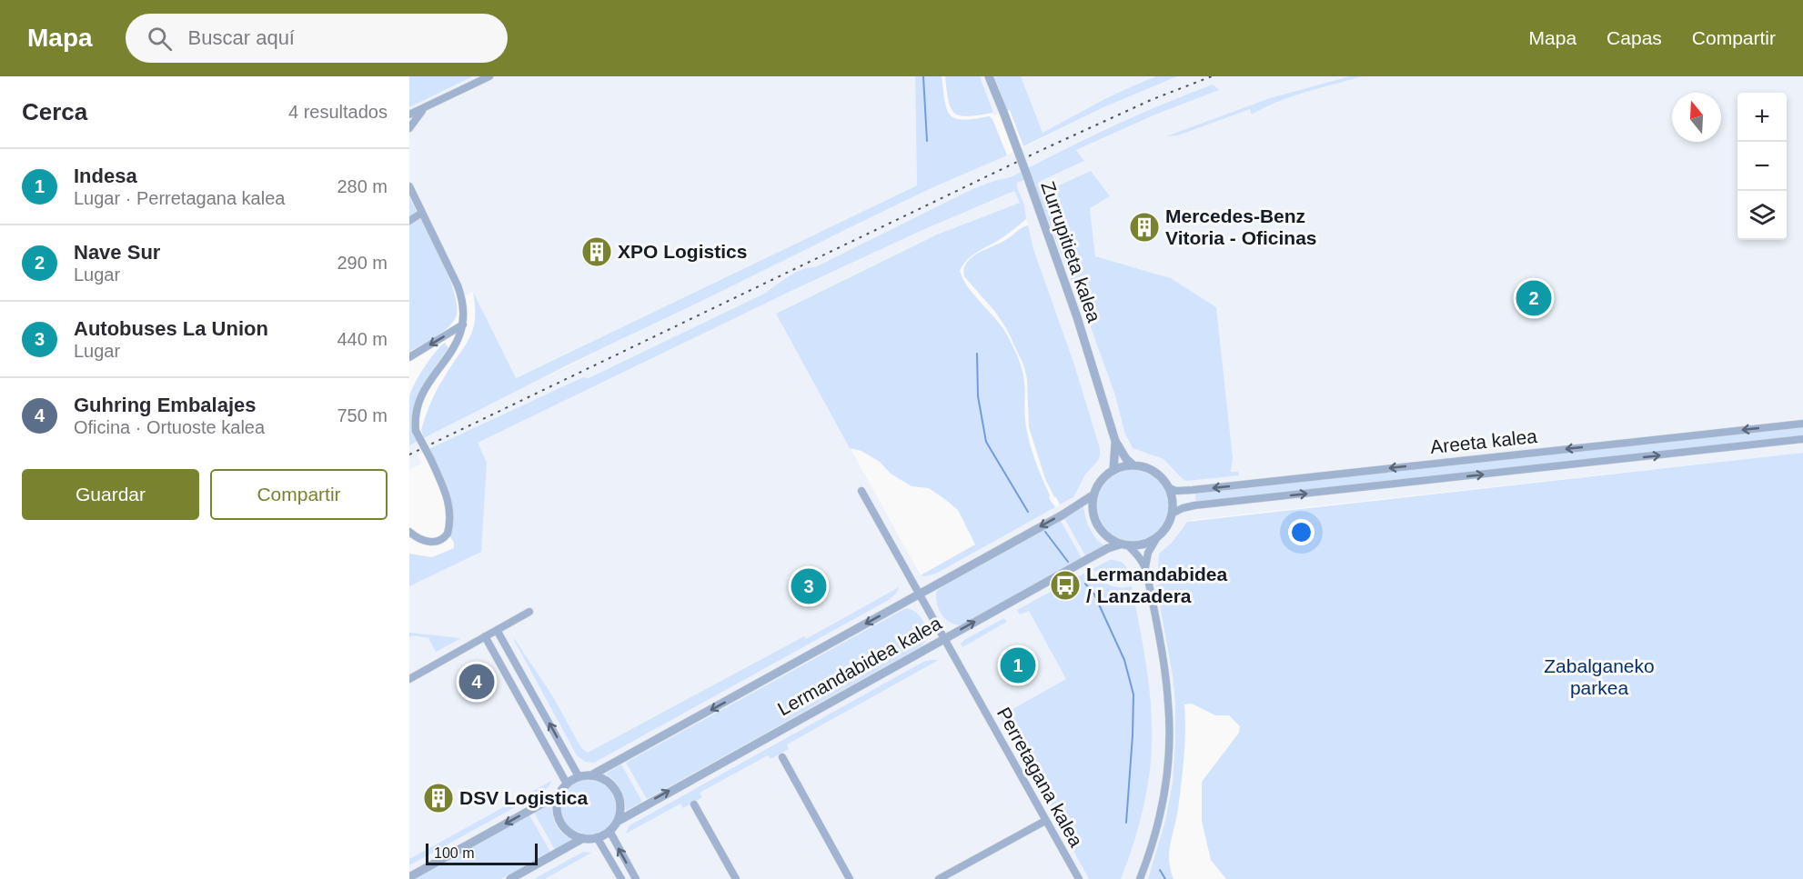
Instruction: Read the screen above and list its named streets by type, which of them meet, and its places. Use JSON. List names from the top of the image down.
{
  "streets": {
    "street": [
      "Zurrupitieta kalea",
      "Areeta kalea",
      "Lermandabidea kalea",
      "Perretagana kalea"
    ]
  },
  "crossings": [
    ["Zurrupitieta kalea", "Areeta kalea"],
    ["Zurrupitieta kalea", "Lermandabidea kalea"],
    ["Areeta kalea", "Lermandabidea kalea"],
    ["Lermandabidea kalea", "Perretagana kalea"]
  ],
  "parks": ["Zabalganeko parkea"],
  "places": {
    "building": ["Mercedes-Benz Vitoria - Oficinas", "XPO Logistics", "DSV Logistica"],
    "bus stop": ["Lermandabidea / Lanzadera"]
  },
  "scale_bar": "100 m",
  "north": "top",
  "page": {
    "header": "Mapa",
    "search": "Buscar aquí",
    "nav": ["Mapa", "Capas", "Compartir"],
    "heading": ["Cerca", "4 resultados"],
    "map_buttons": ["+", "−"],
    "list": [
      {
        "mark": "1",
        "name": "Indesa",
        "note": "Lugar · Perretagana kalea",
        "value": "280 m"
      },
      {
        "mark": "2",
        "name": "Nave Sur",
        "note": "Lugar",
        "value": "290 m"
      },
      {
        "mark": "3",
        "name": "Autobuses La Union",
        "note": "Lugar",
        "value": "440 m"
      },
      {
        "mark": "4",
        "name": "Guhring Embalajes",
        "note": "Oficina · Ortuoste kalea",
        "value": "750 m"
      }
    ],
    "pins": [
      "2",
      "3",
      "1",
      "4"
    ],
    "buttons": ["Guardar", "Compartir"],
    "scale": "100 m"
  }
}
